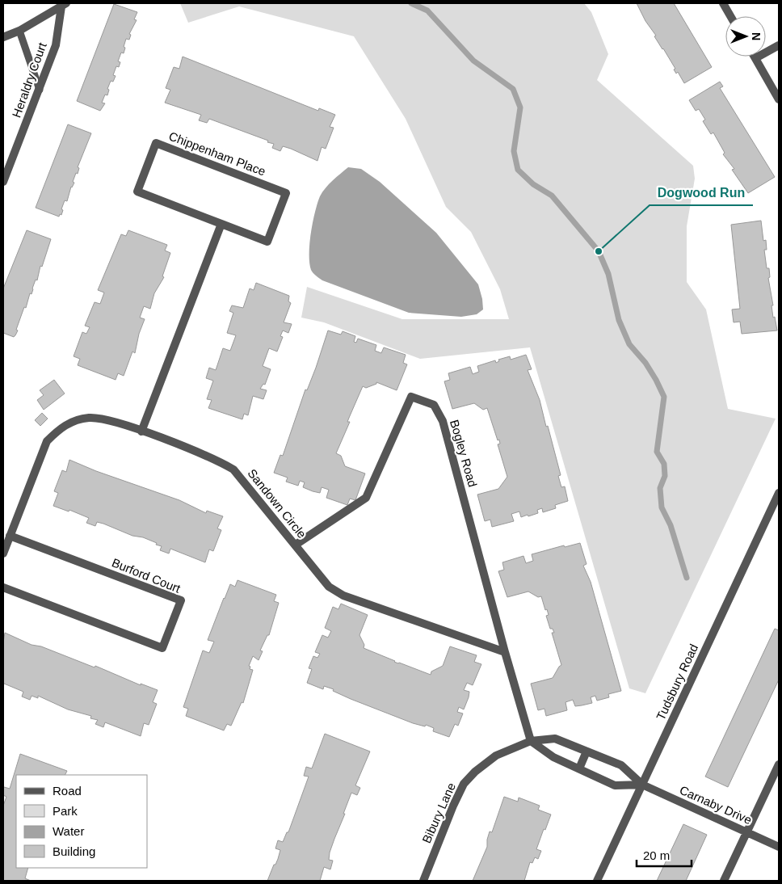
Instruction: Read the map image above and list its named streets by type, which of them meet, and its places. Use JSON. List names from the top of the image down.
{
  "streets": {
    "street": [
      "Heraldry Court",
      "Chippenham Place",
      "Bogley Road",
      "Sandown Circle",
      "Burford Court",
      "Tudsbury Road",
      "Carnaby Drive",
      "Bibury Lane"
    ]
  },
  "crossings": [
    ["Bogley Road", "Sandown Circle"],
    ["Sandown Circle", "Burford Court"],
    ["Tudsbury Road", "Carnaby Drive"]
  ],
  "places": ["Dogwood Run"],
  "legend": [
    "Road",
    "Park",
    "Water",
    "Building"
  ],
  "scale_bar": "20 m",
  "north": "right"
}
